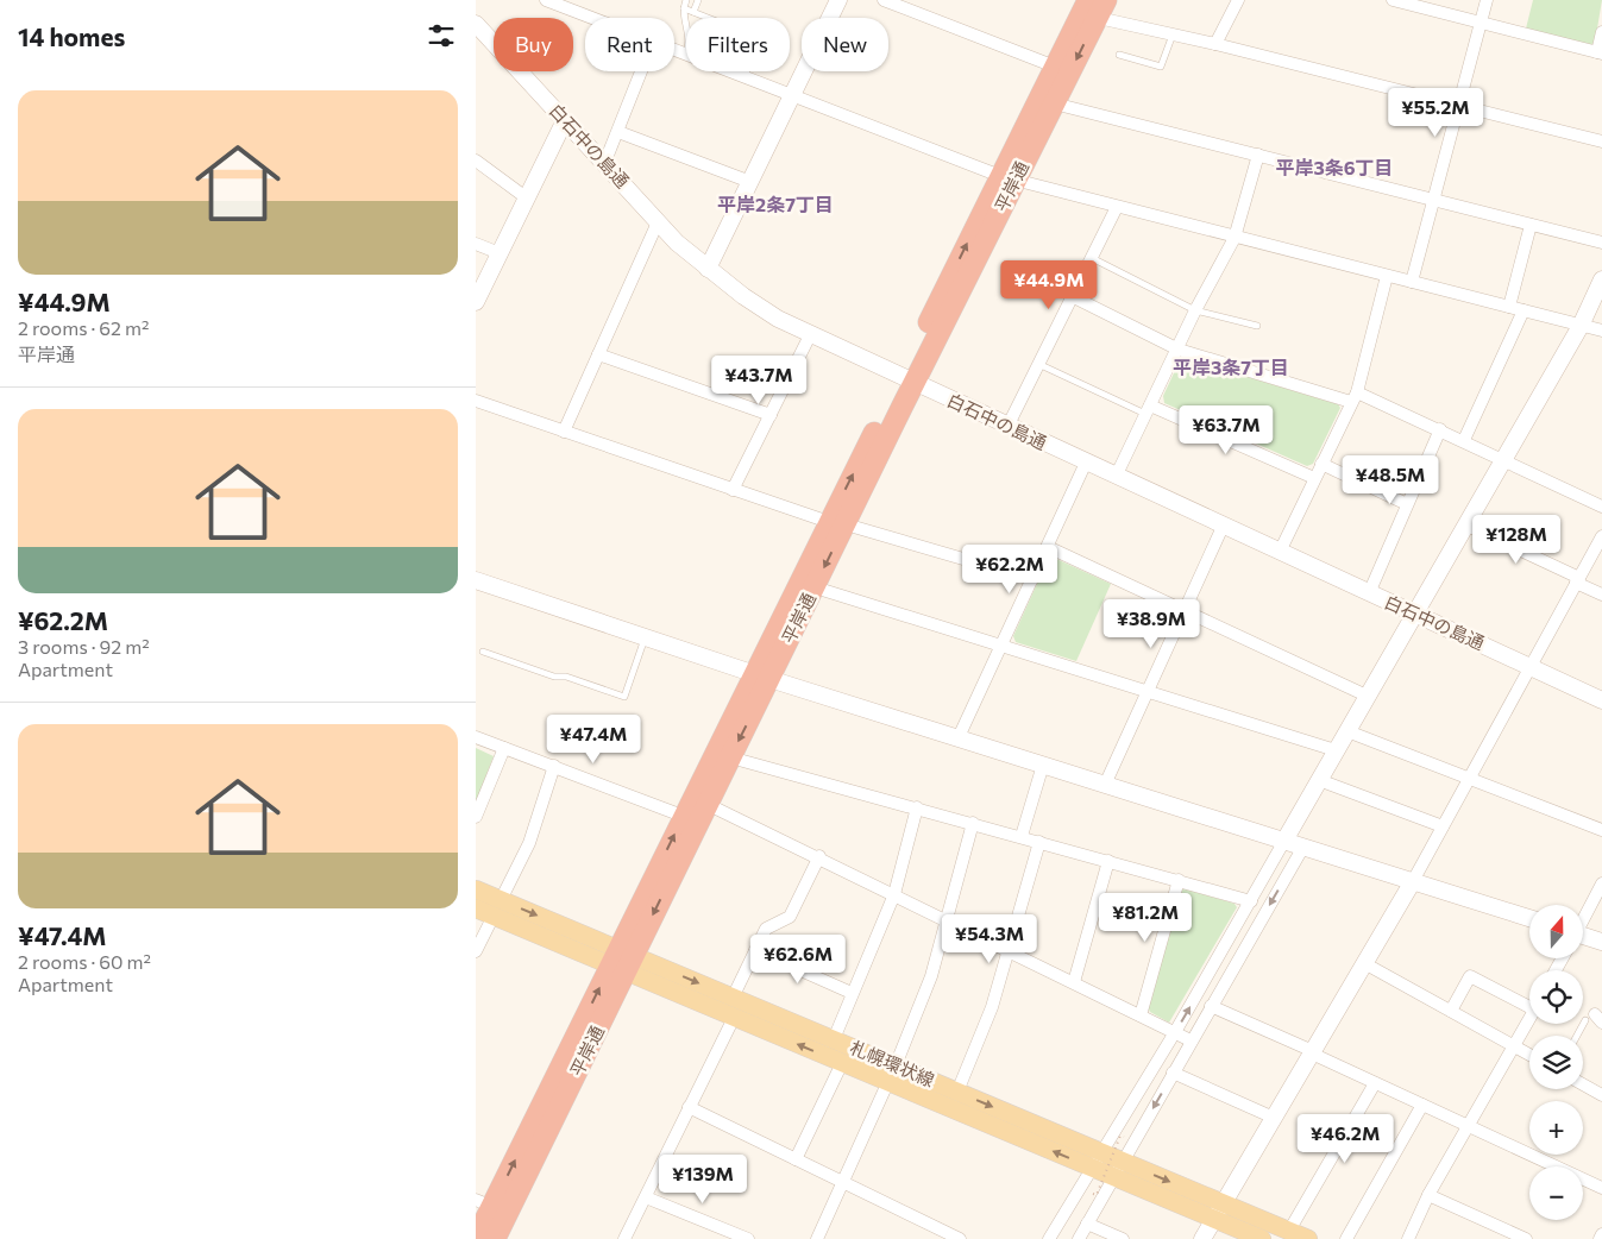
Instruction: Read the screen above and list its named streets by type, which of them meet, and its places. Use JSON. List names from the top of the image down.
{
  "streets": {
    "highway": ["平岸通"],
    "main road": ["札幌環状線"],
    "street": ["白石中の島通"]
  },
  "crossings": [
    ["白石中の島通", "平岸通"],
    ["平岸通", "札幌環状線"]
  ],
  "districts": ["平岸3条6丁目", "平岸2条7丁目", "平岸3条7丁目"],
  "north": "top",
  "page": {
    "heading": "14 homes",
    "chip": [
      "Buy",
      "Rent",
      "Filters",
      "New"
    ],
    "list": [
      {
        "name": "¥44.9M",
        "note": "2 rooms · 62 m² · 平岸通"
      },
      {
        "name": "¥62.2M",
        "note": "3 rooms · 92 m² · Apartment"
      },
      {
        "name": "¥47.4M",
        "note": "2 rooms · 60 m² · Apartment"
      }
    ],
    "price": [
      "¥55.2M",
      "¥44.9M",
      "¥43.7M",
      "¥63.7M",
      "¥48.5M",
      "¥128M",
      "¥62.2M",
      "¥38.9M",
      "¥47.4M",
      "¥81.2M",
      "¥54.3M",
      "¥62.6M",
      "¥46.2M",
      "¥139M"
    ],
    "map_buttons": ["+", "−"]
  }
}
